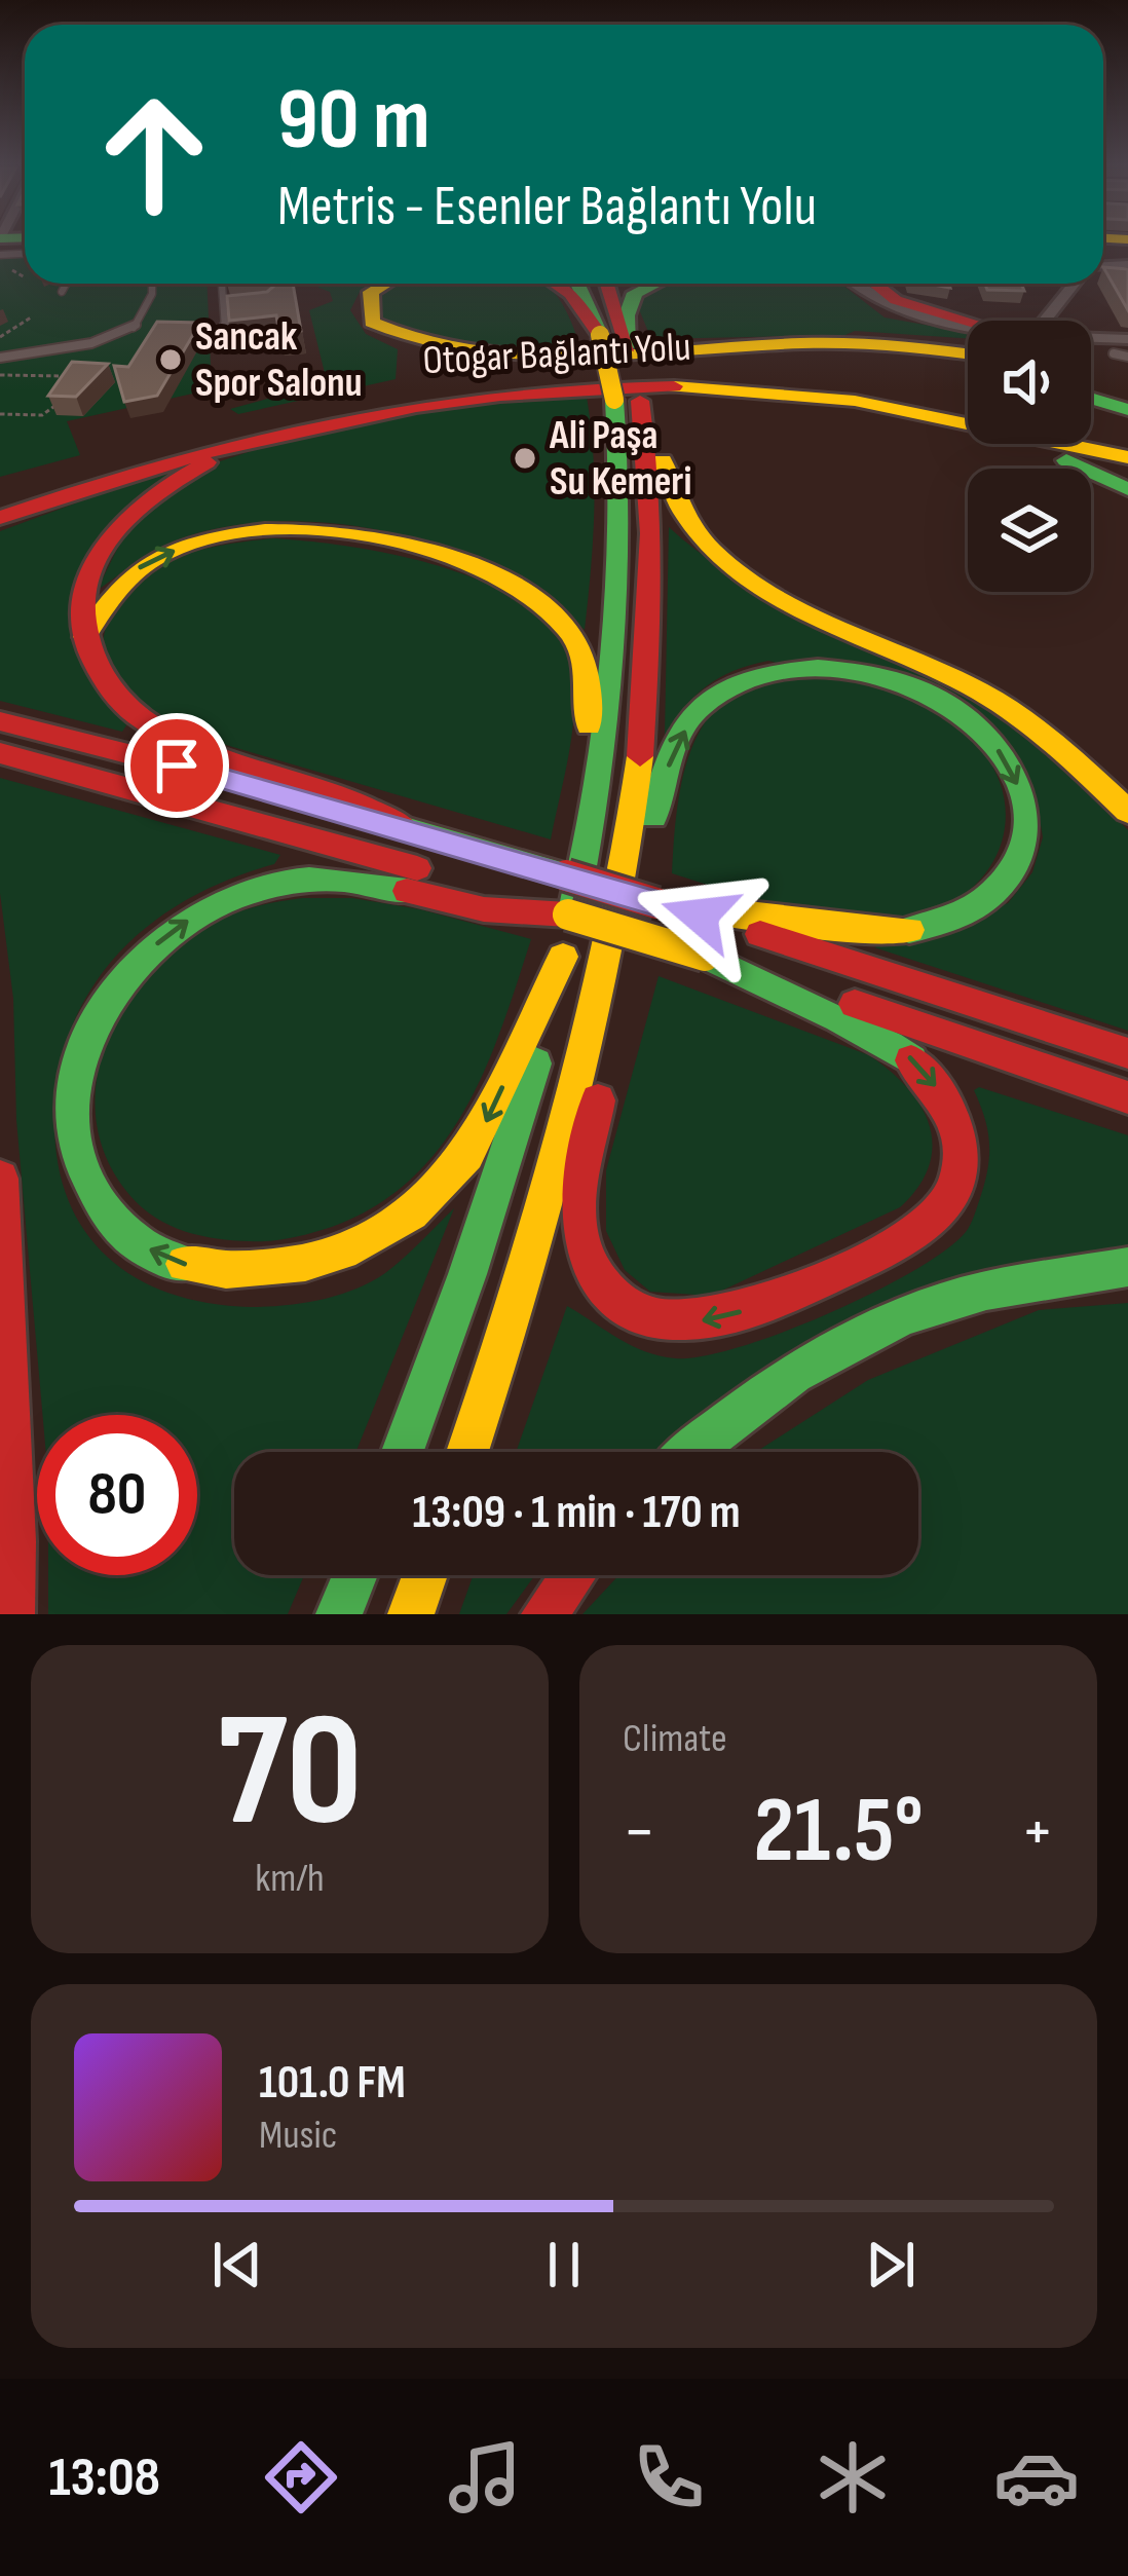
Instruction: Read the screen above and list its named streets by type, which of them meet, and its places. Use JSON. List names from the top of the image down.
{
  "streets": {
    "main road": ["Otogar Bağlantı Yolu"]
  },
  "places": ["Sancak Spor Salonu", "Ali Paşa Su Kemeri"],
  "page": {
    "turn": ["90 m", "Metris - Esenler Bağlantı Yolu"],
    "limit": "80",
    "trip": "13:09 · 1 min · 170 m",
    "tile": [
      ["70", "km/h"],
      "Climate"
    ],
    "heat": ["−", "21.5°", "+"],
    "song": ["101.0 FM", "Music"],
    "tabs": "13:08"
  }
}
